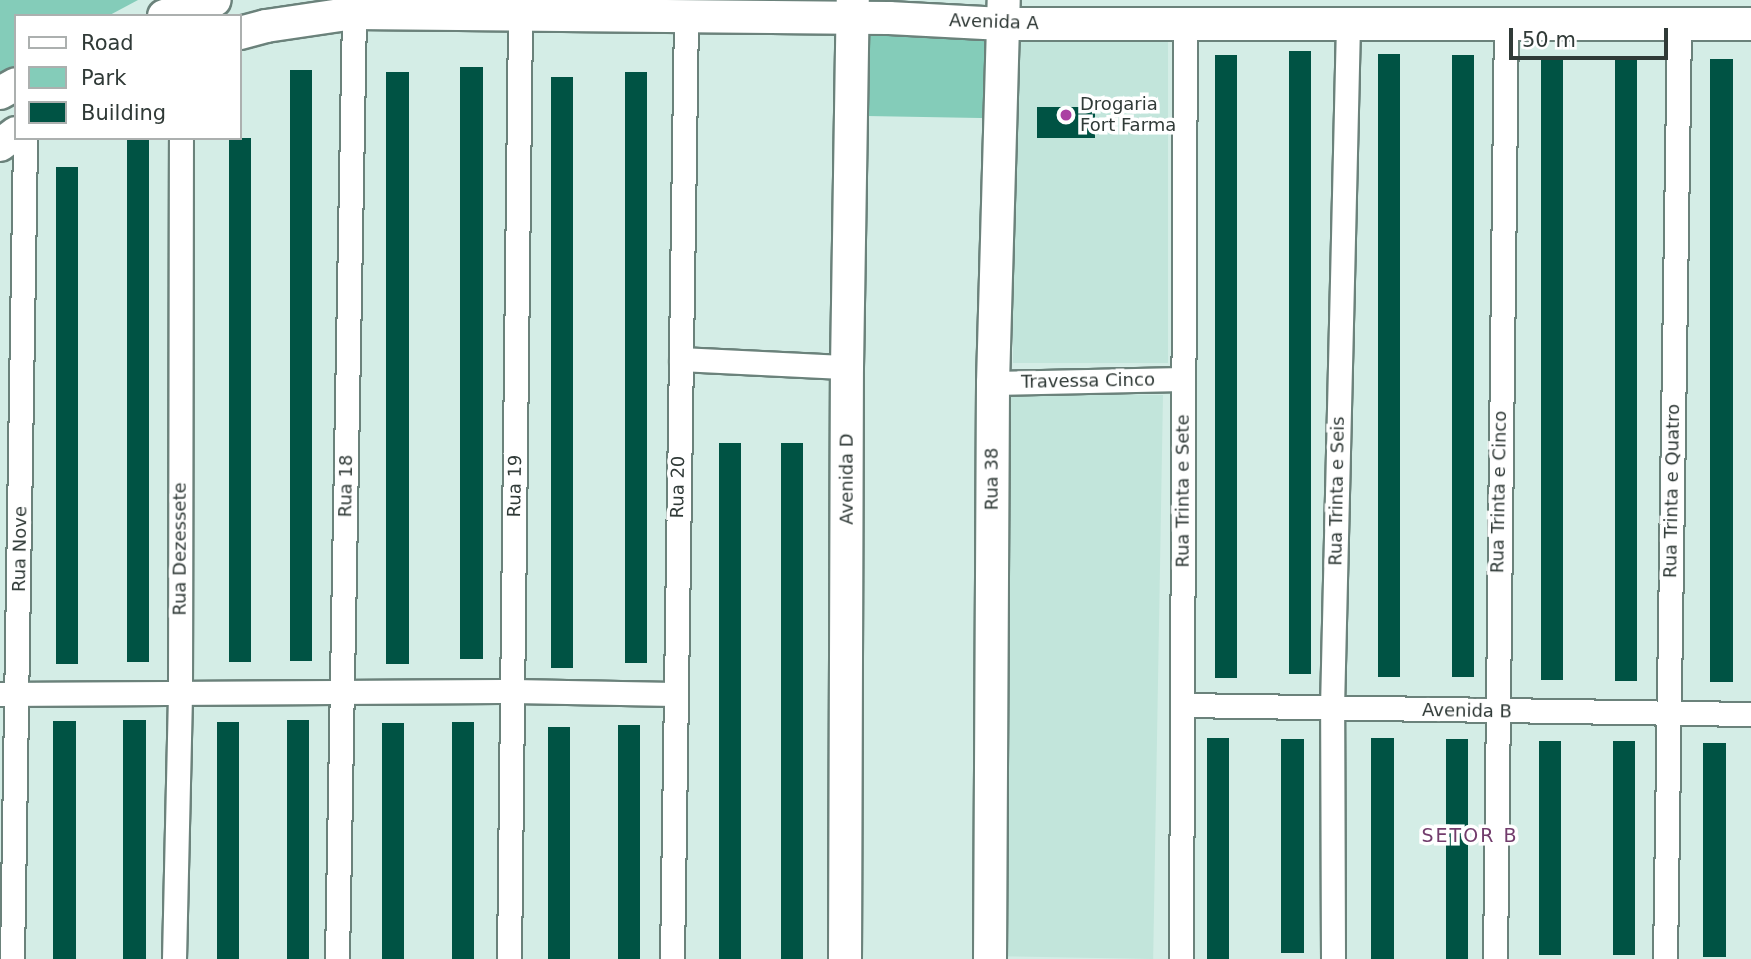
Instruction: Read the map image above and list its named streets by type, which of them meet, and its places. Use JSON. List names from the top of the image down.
{
  "streets": {
    "street": [
      "Avenida A",
      "Travessa Cinco",
      "Avenida D",
      "Rua 38",
      "Rua 18",
      "Rua 19",
      "Rua 20",
      "Rua Trinta e Sete",
      "Rua Trinta e Seis",
      "Rua Trinta e Quatro",
      "Rua Trinta e Cinco",
      "Rua Nove",
      "Rua Dezessete",
      "Avenida B"
    ]
  },
  "crossings": [
    ["Avenida A", "Avenida D"],
    ["Avenida A", "Rua 38"],
    ["Avenida A", "Rua 18"],
    ["Avenida A", "Rua 19"],
    ["Avenida A", "Rua 20"],
    ["Avenida A", "Rua Trinta e Sete"],
    ["Avenida A", "Rua Trinta e Seis"],
    ["Avenida A", "Rua Trinta e Quatro"],
    ["Avenida A", "Rua Trinta e Cinco"],
    ["Travessa Cinco", "Rua 38"],
    ["Travessa Cinco", "Rua Trinta e Sete"],
    ["Rua Trinta e Sete", "Avenida B"],
    ["Rua Trinta e Seis", "Avenida B"],
    ["Rua Trinta e Quatro", "Avenida B"],
    ["Rua Trinta e Cinco", "Avenida B"]
  ],
  "districts": ["SETOR B"],
  "places": ["Drogaria Fort Farma"],
  "legend": ["Road", "Park", "Building"],
  "scale_bar": "50 m"
}
